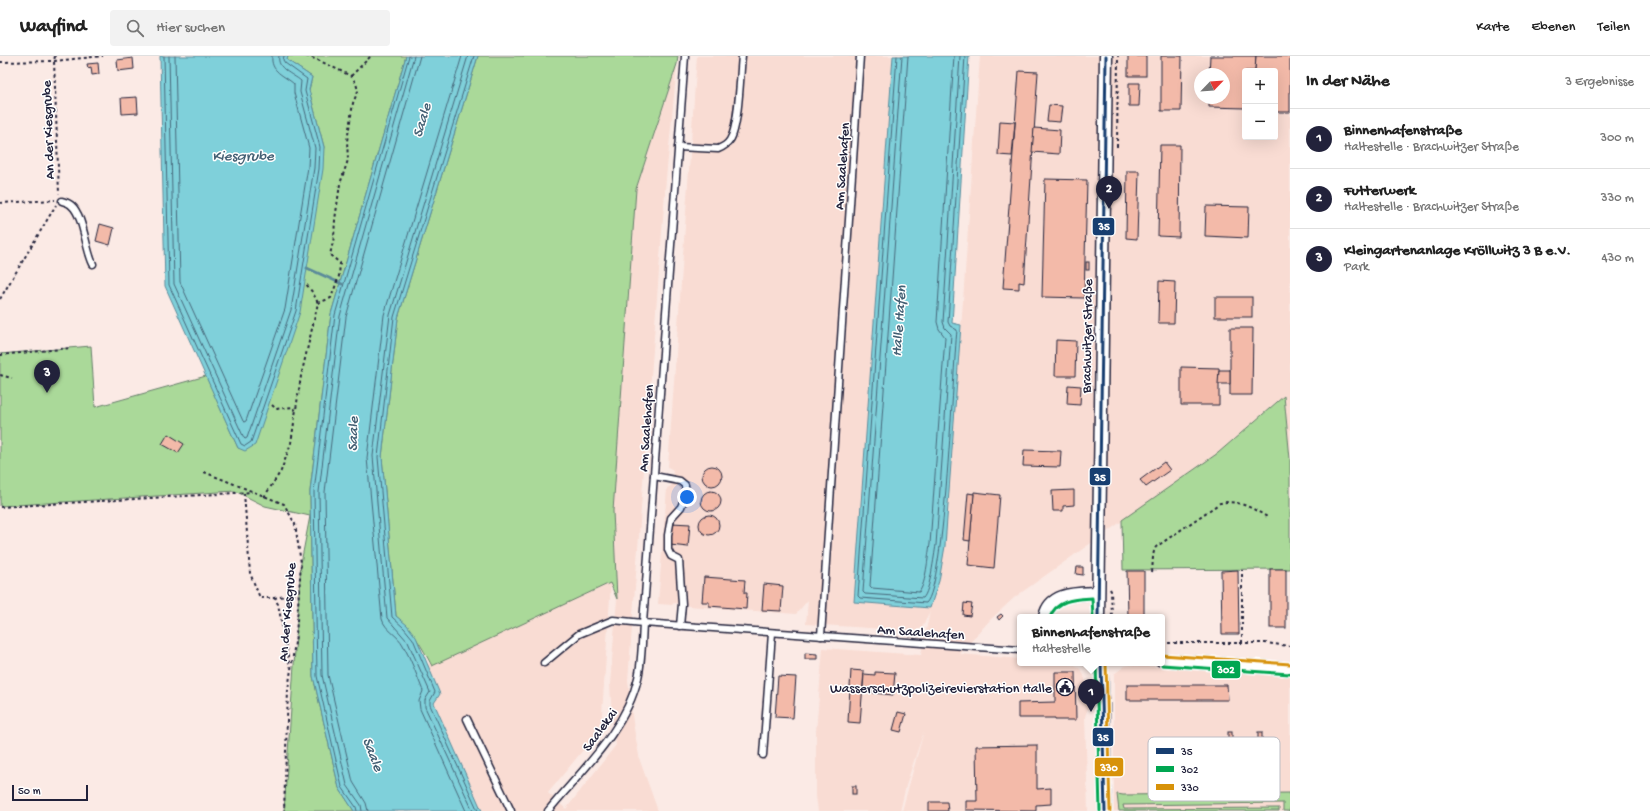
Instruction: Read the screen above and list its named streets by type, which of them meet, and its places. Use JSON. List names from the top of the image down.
{
  "streets": {
    "street": ["Brachwitzer Straße"],
    "lane": ["Am Saalehafen", "Saalekai"],
    "path": ["An der Kiesgrube"]
  },
  "crossings": [
    ["Am Saalehafen", "Saalekai"]
  ],
  "water": ["Saale", "Kiesgrube", "Halle Hafen"],
  "places": {
    "public building": ["Wasserschutzpolizeirevierstation Halle"]
  },
  "lines": ["transit line 35", "transit line 302", "transit line 330"],
  "legend": ["35", "302", "330"],
  "scale_bar": "50 m",
  "north": "top right",
  "page": {
    "header": "Wayfind",
    "search": "Hier suchen",
    "nav": ["Karte", "Ebenen", "Teilen"],
    "heading": ["In der Nähe", "3 Ergebnisse"],
    "map_buttons": ["+", "−"],
    "list": [
      {
        "mark": "1",
        "name": "Binnenhafenstraße",
        "note": "Haltestelle · Brachwitzer Straße",
        "value": "300 m"
      },
      {
        "mark": "2",
        "name": "Futterwerk",
        "note": "Haltestelle · Brachwitzer Straße",
        "value": "330 m"
      },
      {
        "mark": "3",
        "name": "Kleingartenanlage Kröllwitz 3 B e.V.",
        "note": "Park",
        "value": "430 m"
      }
    ],
    "pins": ["2", "3", "1"],
    "popup": ["Binnenhafenstraße", "Haltestelle"],
    "scale": "50 m"
  }
}
